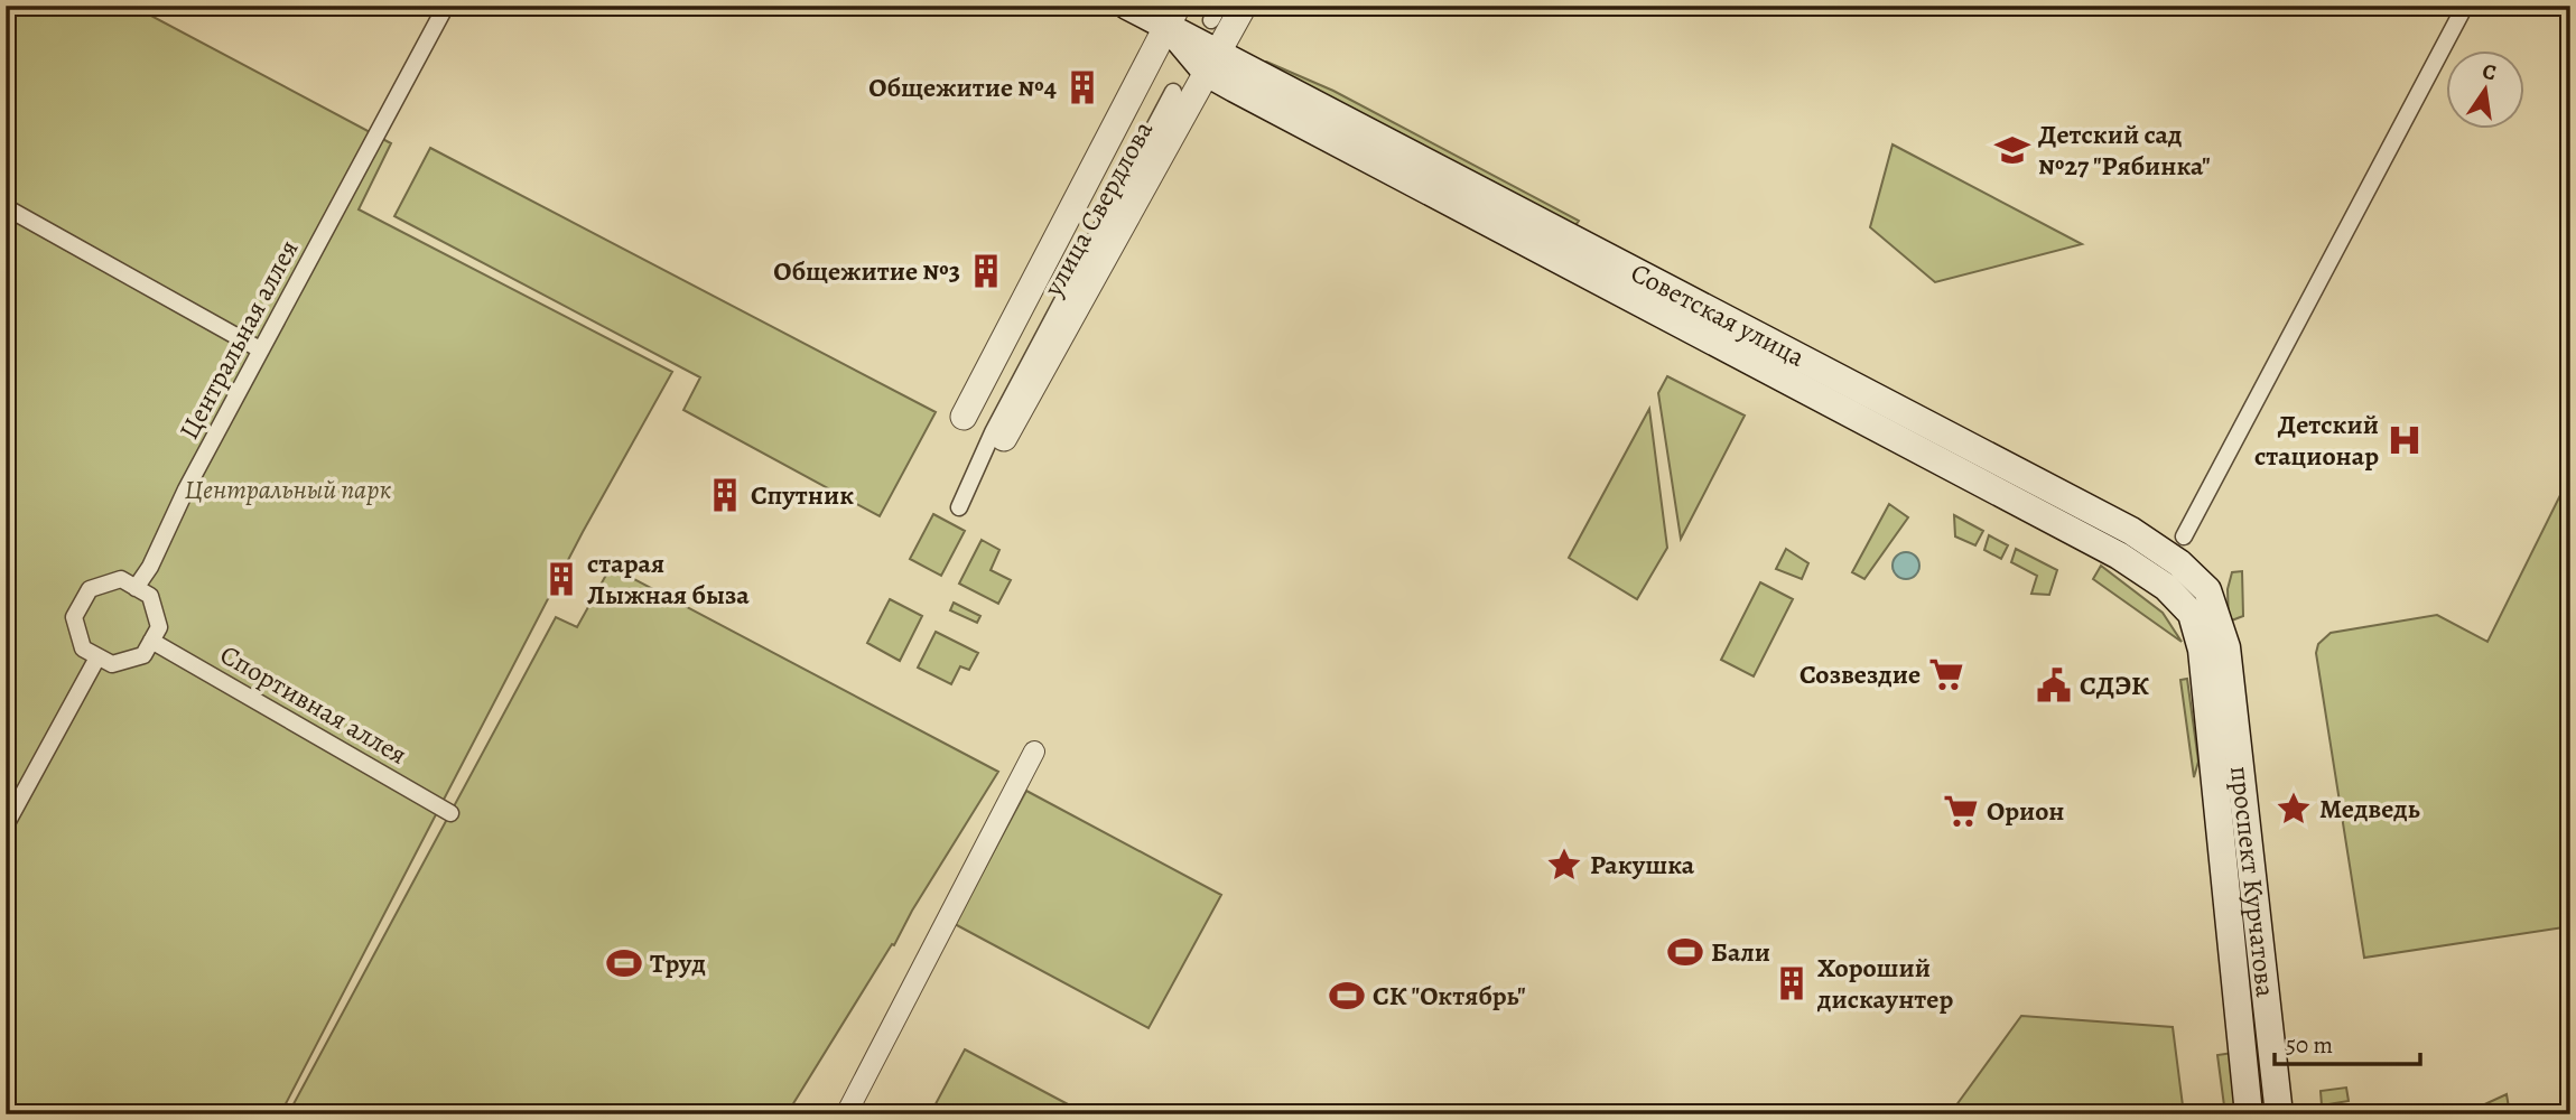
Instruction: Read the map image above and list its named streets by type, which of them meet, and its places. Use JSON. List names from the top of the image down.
{
  "streets": {
    "main road": ["Советская улица", "проспект Курчатова"],
    "street": ["улица Свердлова", "Центральная аллея", "Спортивная аллея"]
  },
  "crossings": [
    ["улица Свердлова", "Советская улица"],
    ["Советская улица", "проспект Курчатова"],
    ["Центральная аллея", "Спортивная аллея"]
  ],
  "parks": ["Центральный парк"],
  "places": {
    "building": [
      "Общежитие №4",
      "Общежитие №3",
      "Спутник",
      "старая Лыжная быза",
      "Хороший дискаунтер"
    ],
    "school or university": ["Детский сад №27 \"Рябинка\""],
    "hospital": ["Детский стационар"],
    "supermarket": ["Созвездие", "Орион"],
    "public building": ["СДЭК"],
    "place": ["Медведь", "Ракушка"],
    "sports": ["Бали", "Труд", "СК \"Октябрь\""]
  },
  "scale_bar": "50 m",
  "north": "top"
}
